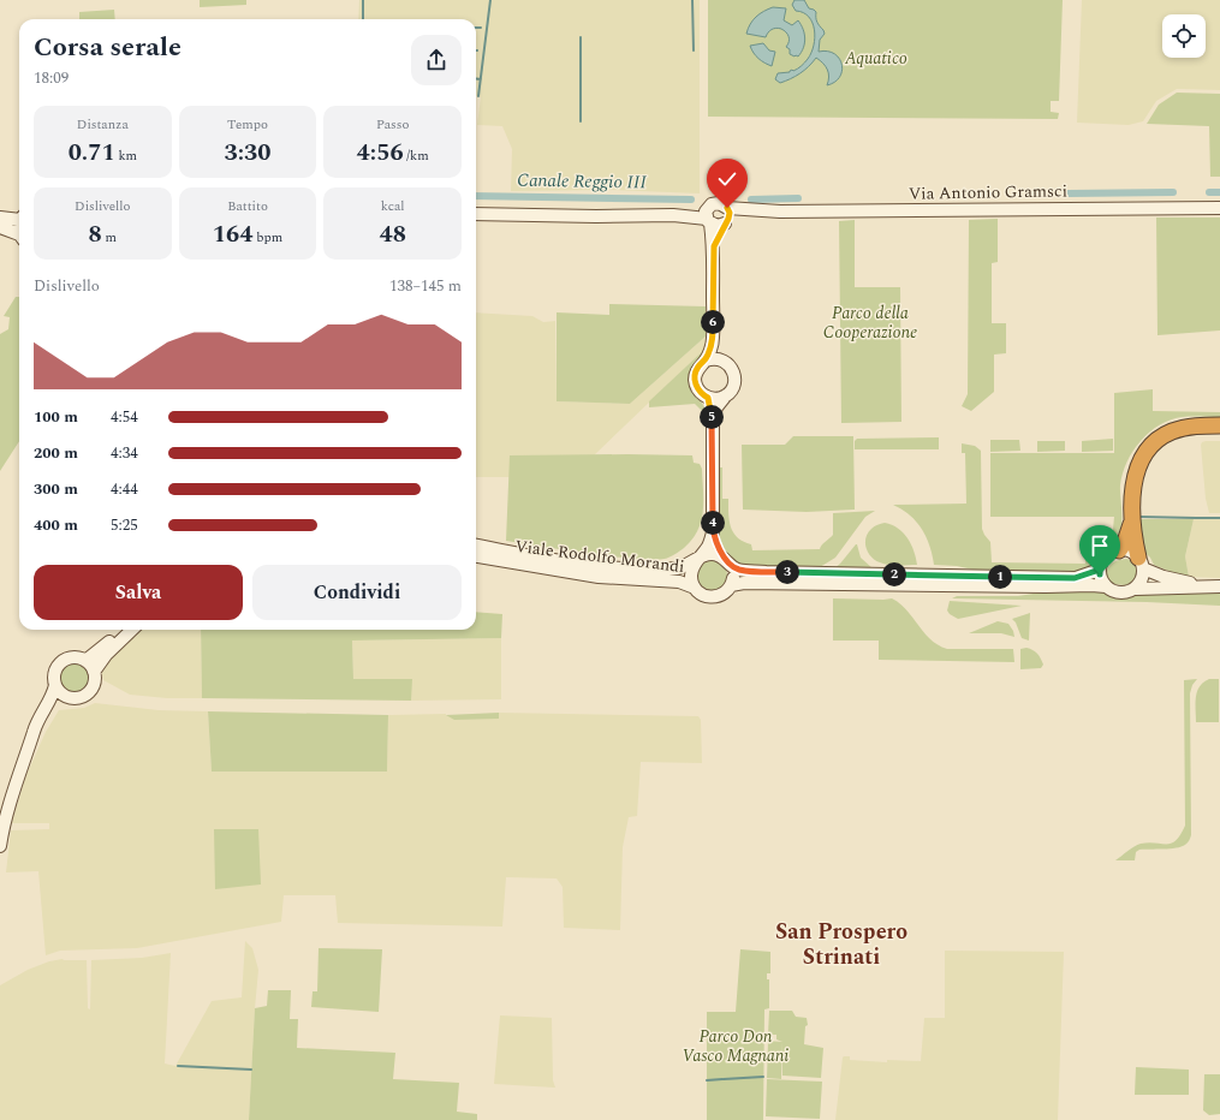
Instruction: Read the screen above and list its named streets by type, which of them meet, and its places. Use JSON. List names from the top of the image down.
{
  "streets": {
    "street": ["Via Antonio Gramsci", "Viale Rodolfo Morandi"]
  },
  "districts": ["San Prospero Strinati"],
  "water": ["Canale Reggio III"],
  "parks": ["Aquatico", "Parco della Cooperazione", "Parco Don Vasco Magnani"],
  "page": {
    "heading": ["Corsa serale", "18:09"],
    "stats": [
      ["Distanza", "0.71 km"],
      ["Tempo", "3:30"],
      ["Passo", "4:56 /km"],
      ["Dislivello", "8 m"],
      ["Battito", "164 bpm"],
      ["kcal", "48"]
    ],
    "chart": ["Dislivello", "138–145 m"],
    "pins": [
      "6",
      "5",
      "4",
      "3",
      "2",
      "1"
    ],
    "list": [
      {
        "name": "100 m",
        "note": "4:54"
      },
      {
        "name": "200 m",
        "note": "4:34"
      },
      {
        "name": "300 m",
        "note": "4:44"
      },
      {
        "name": "400 m",
        "note": "5:25"
      }
    ],
    "buttons": ["Salva", "Condividi"]
  }
}
